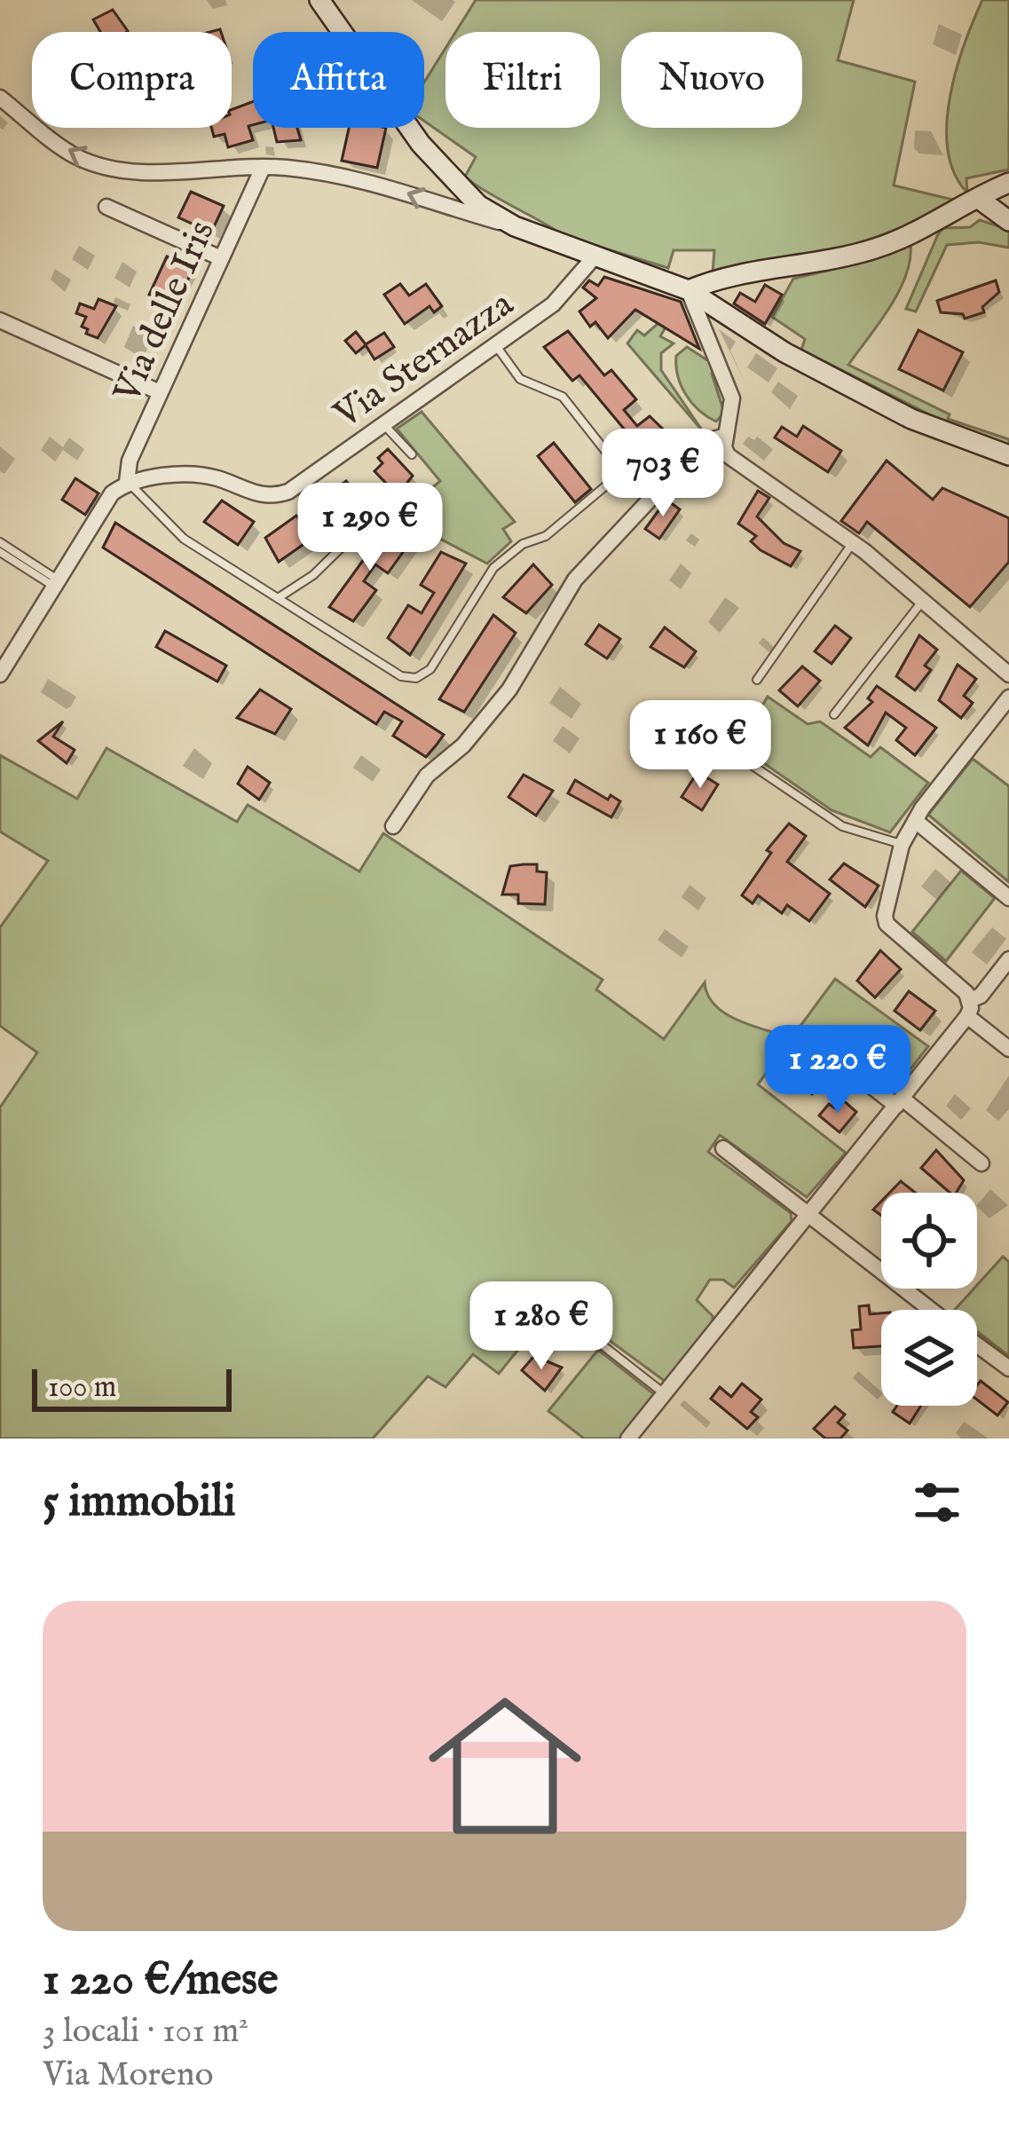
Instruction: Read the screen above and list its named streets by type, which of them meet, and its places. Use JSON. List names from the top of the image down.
{
  "streets": {
    "street": ["Via delle Iris", "Via Sternazza"]
  },
  "crossings": [
    ["Via delle Iris", "Via Sternazza"]
  ],
  "scale_bar": "100 m",
  "page": {
    "chip": [
      "Compra",
      "Affitta",
      "Filtri",
      "Nuovo"
    ],
    "price": [
      "703 €",
      "1 290 €",
      "1 160 €",
      "1 220 €",
      "1 280 €"
    ],
    "scale": "100 m",
    "heading": "5 immobili",
    "list": [
      {
        "name": "1 220 €/mese",
        "note": "3 locali · 101 m² · Via Moreno"
      }
    ]
  }
}
